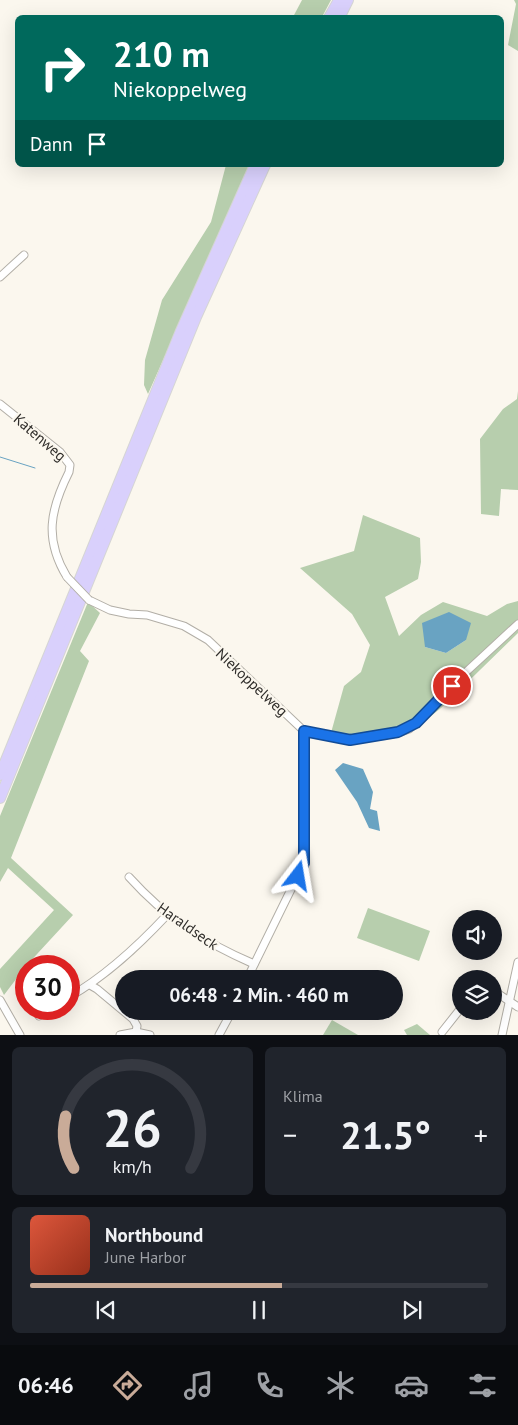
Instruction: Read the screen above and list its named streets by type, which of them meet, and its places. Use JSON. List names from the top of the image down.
{
  "streets": {
    "street": ["Katenweg", "Niekoppelweg", "Haraldseck"]
  },
  "crossings": [
    ["Katenweg", "Niekoppelweg"]
  ],
  "page": {
    "turn": ["210 m", "Niekoppelweg"],
    "then": "Dann",
    "limit": "30",
    "trip": "06:48 · 2 Min. · 460 m",
    "tile": "Klima",
    "heat": ["−", "21.5°", "+"],
    "song": ["Northbound", "June Harbor"],
    "tabs": "06:46",
    "gauge": ["26", "km/h"]
  }
}
